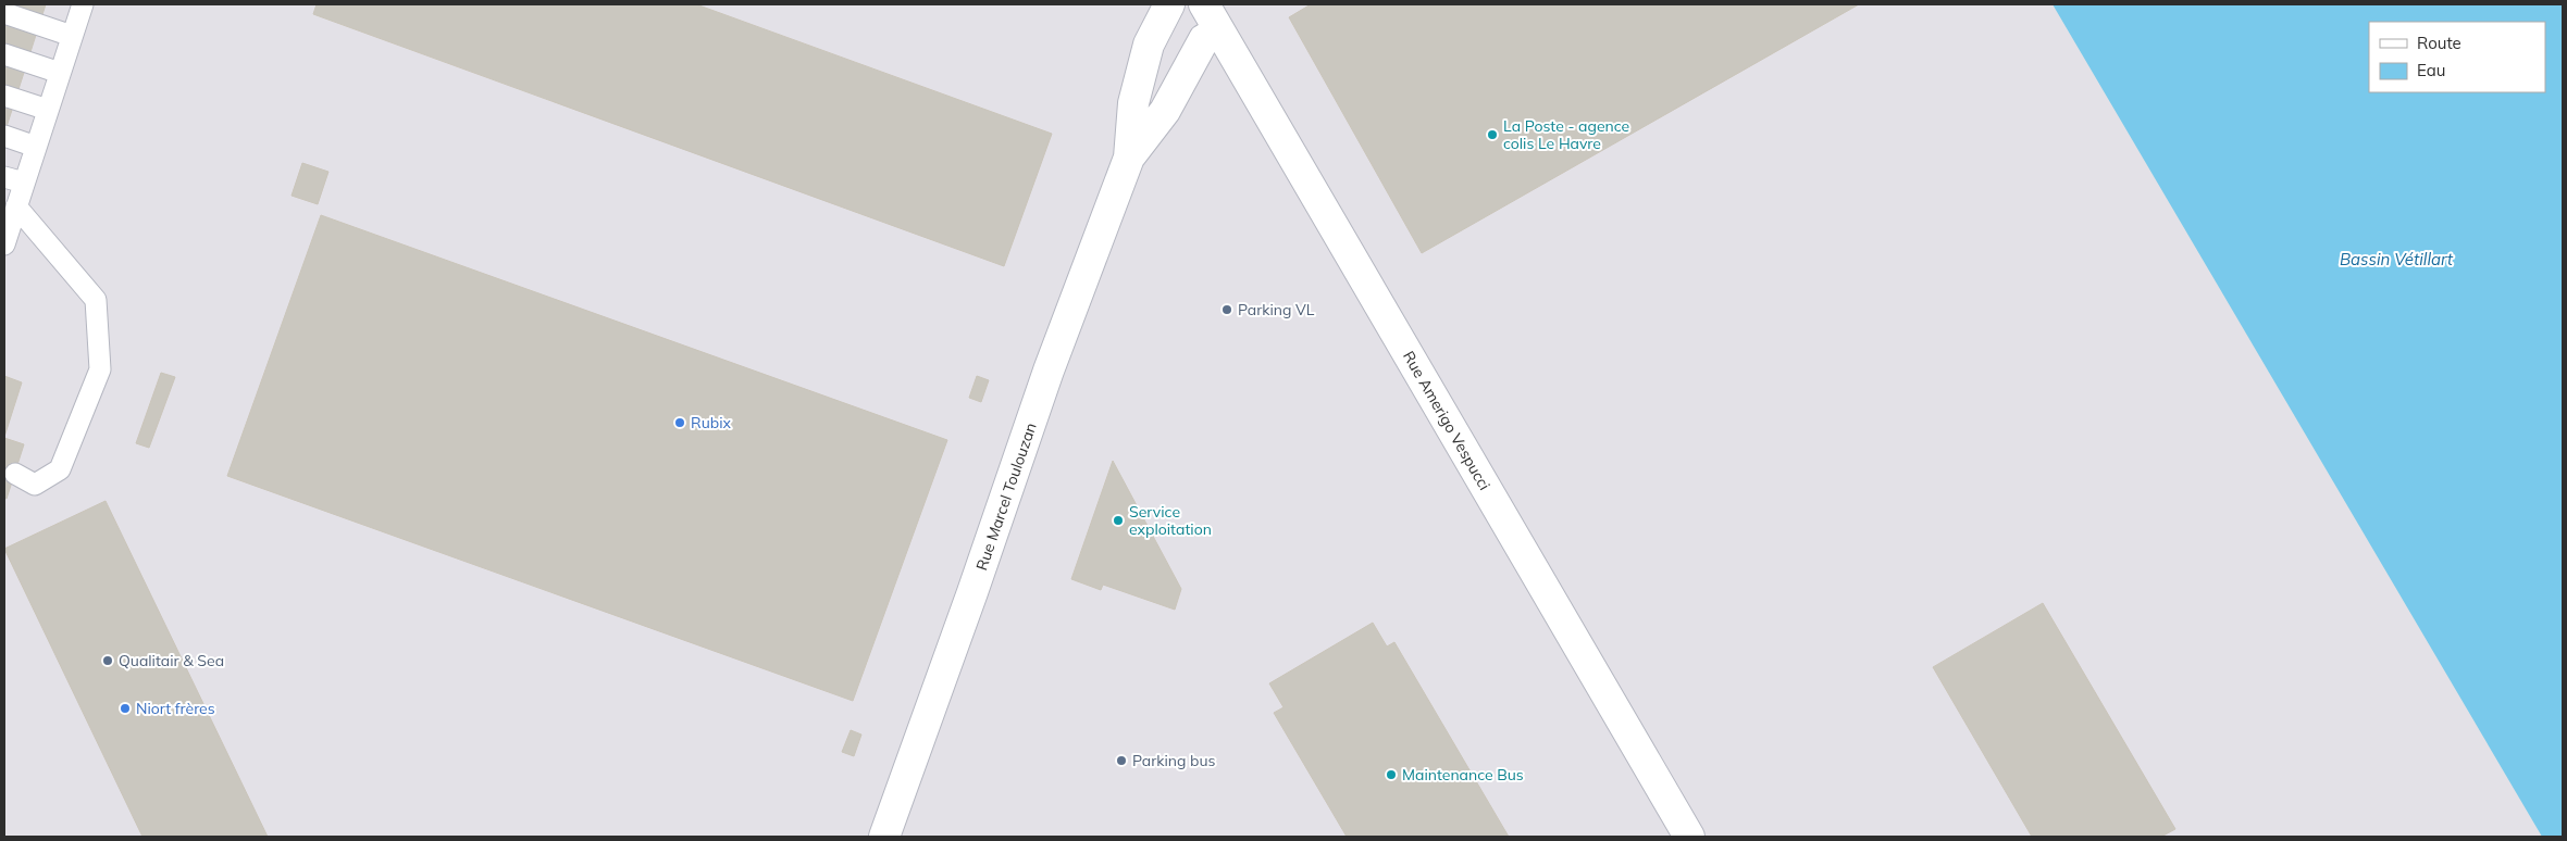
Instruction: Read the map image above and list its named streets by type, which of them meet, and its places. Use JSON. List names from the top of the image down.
{
  "streets": {
    "street": ["Rue Amerigo Vespucci", "Rue Marcel Toulouzan"]
  },
  "crossings": [
    ["Rue Amerigo Vespucci", "Rue Marcel Toulouzan"]
  ],
  "water": ["Bassin Vétillart"],
  "places": [
    "La Poste - agence colis Le Havre",
    "Parking VL",
    "Rubix",
    "Service exploitation",
    "Qualitair & Sea",
    "Niort frères",
    "Parking bus",
    "Maintenance Bus"
  ],
  "legend": ["Route", "Eau"]
}
